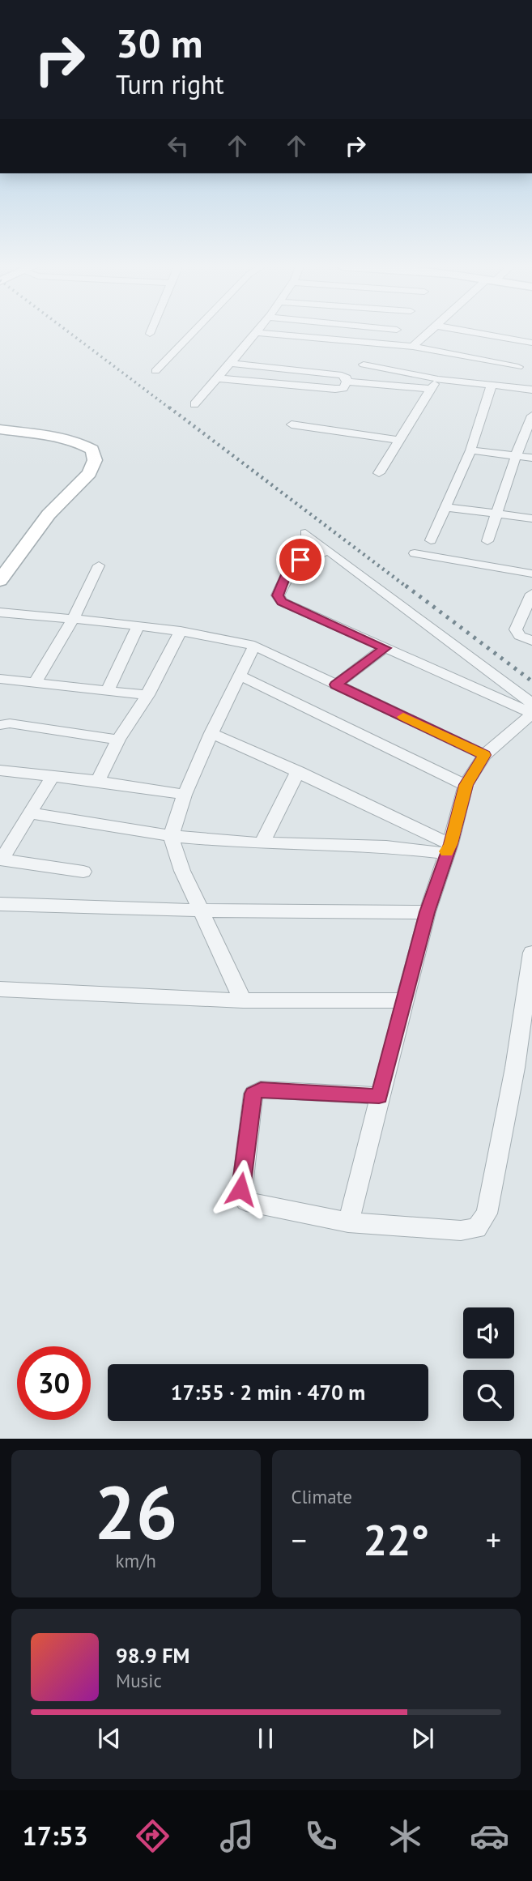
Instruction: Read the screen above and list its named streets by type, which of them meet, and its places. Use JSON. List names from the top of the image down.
{
  "page": {
    "turn": ["30 m", "Turn right"],
    "limit": "30",
    "trip": "17:55 · 2 min · 470 m",
    "tile": [
      ["26", "km/h"],
      "Climate"
    ],
    "heat": ["−", "22°", "+"],
    "song": ["98.9 FM", "Music"],
    "tabs": "17:53"
  }
}
